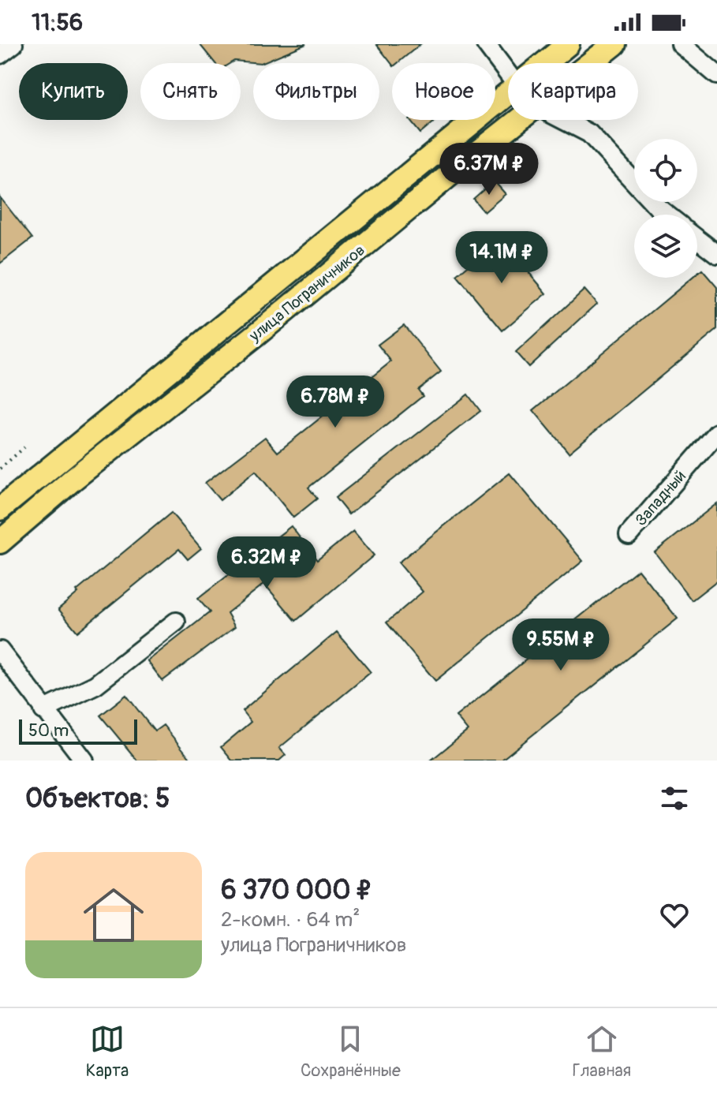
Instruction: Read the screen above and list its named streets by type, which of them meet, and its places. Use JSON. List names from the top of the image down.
{
  "streets": {
    "main road": ["улица Пограничников"],
    "lane": ["Западный"]
  },
  "scale_bar": "50 m",
  "page": {
    "status": "11:56",
    "chip": [
      "Купить",
      "Снять",
      "Фильтры",
      "Новое",
      "Квартира"
    ],
    "price": [
      "6.37M ₽",
      "14.1M ₽",
      "6.78M ₽",
      "6.32M ₽",
      "9.55M ₽"
    ],
    "scale": "50 m",
    "heading": "Объектов: 5",
    "list": [
      {
        "name": "6 370 000 ₽",
        "note": "2-комн. · 64 m² · улица Пограничников"
      }
    ],
    "tabs": ["Карта", "Сохранённые", "Главная"]
  }
}
